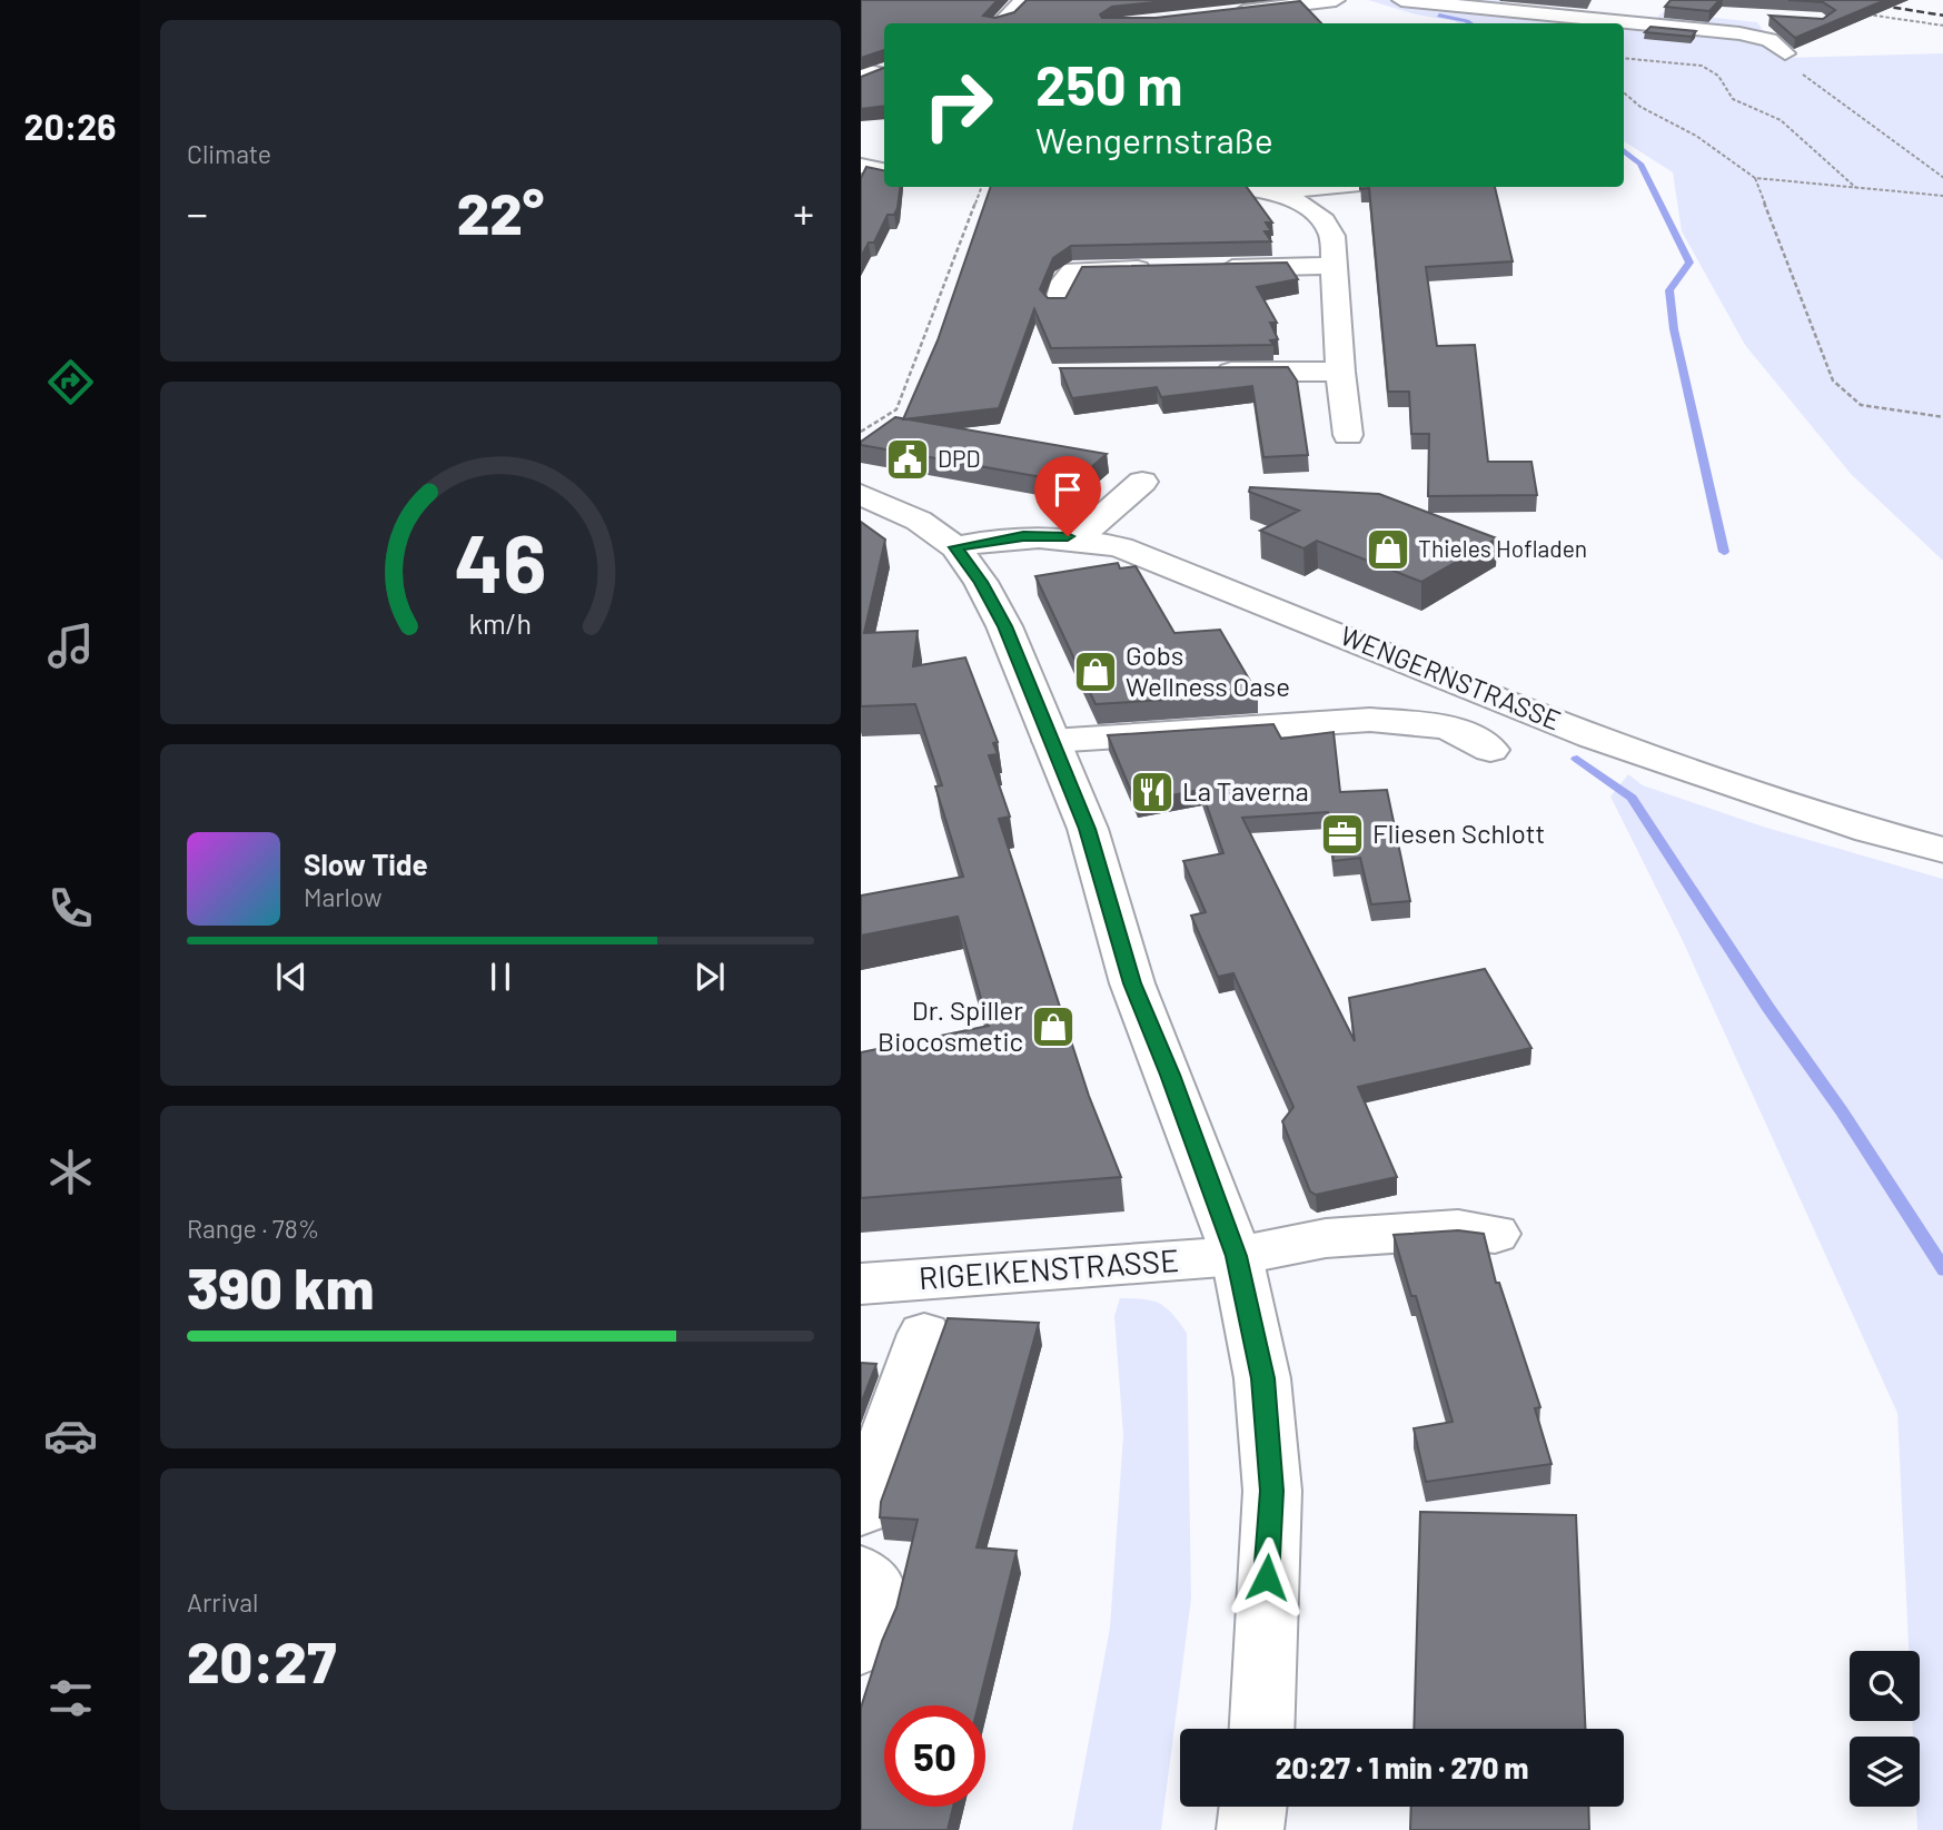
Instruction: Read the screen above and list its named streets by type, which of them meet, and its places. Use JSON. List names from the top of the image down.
{
  "streets": {
    "street": ["WENGERNSTRASSE", "RIGEIKENSTRASSE"]
  },
  "places": {
    "public building": ["DPD"],
    "shop": ["Thieles Hofladen", "Gobs Wellness Oase", "Dr. Spiller Biocosmetic"],
    "restaurant": ["La Taverna"],
    "office": ["Fliesen Schlott"]
  },
  "page": {
    "tabs": "20:26",
    "tile": [
      "Climate",
      ["Range · 78%", "390 km"],
      ["Arrival", "20:27"]
    ],
    "turn": ["250 m", "Wengernstraße"],
    "heat": ["−", "22°", "+"],
    "song": ["Slow Tide", "Marlow"],
    "limit": "50",
    "trip": "20:27 · 1 min · 270 m",
    "gauge": ["46", "km/h"]
  }
}
